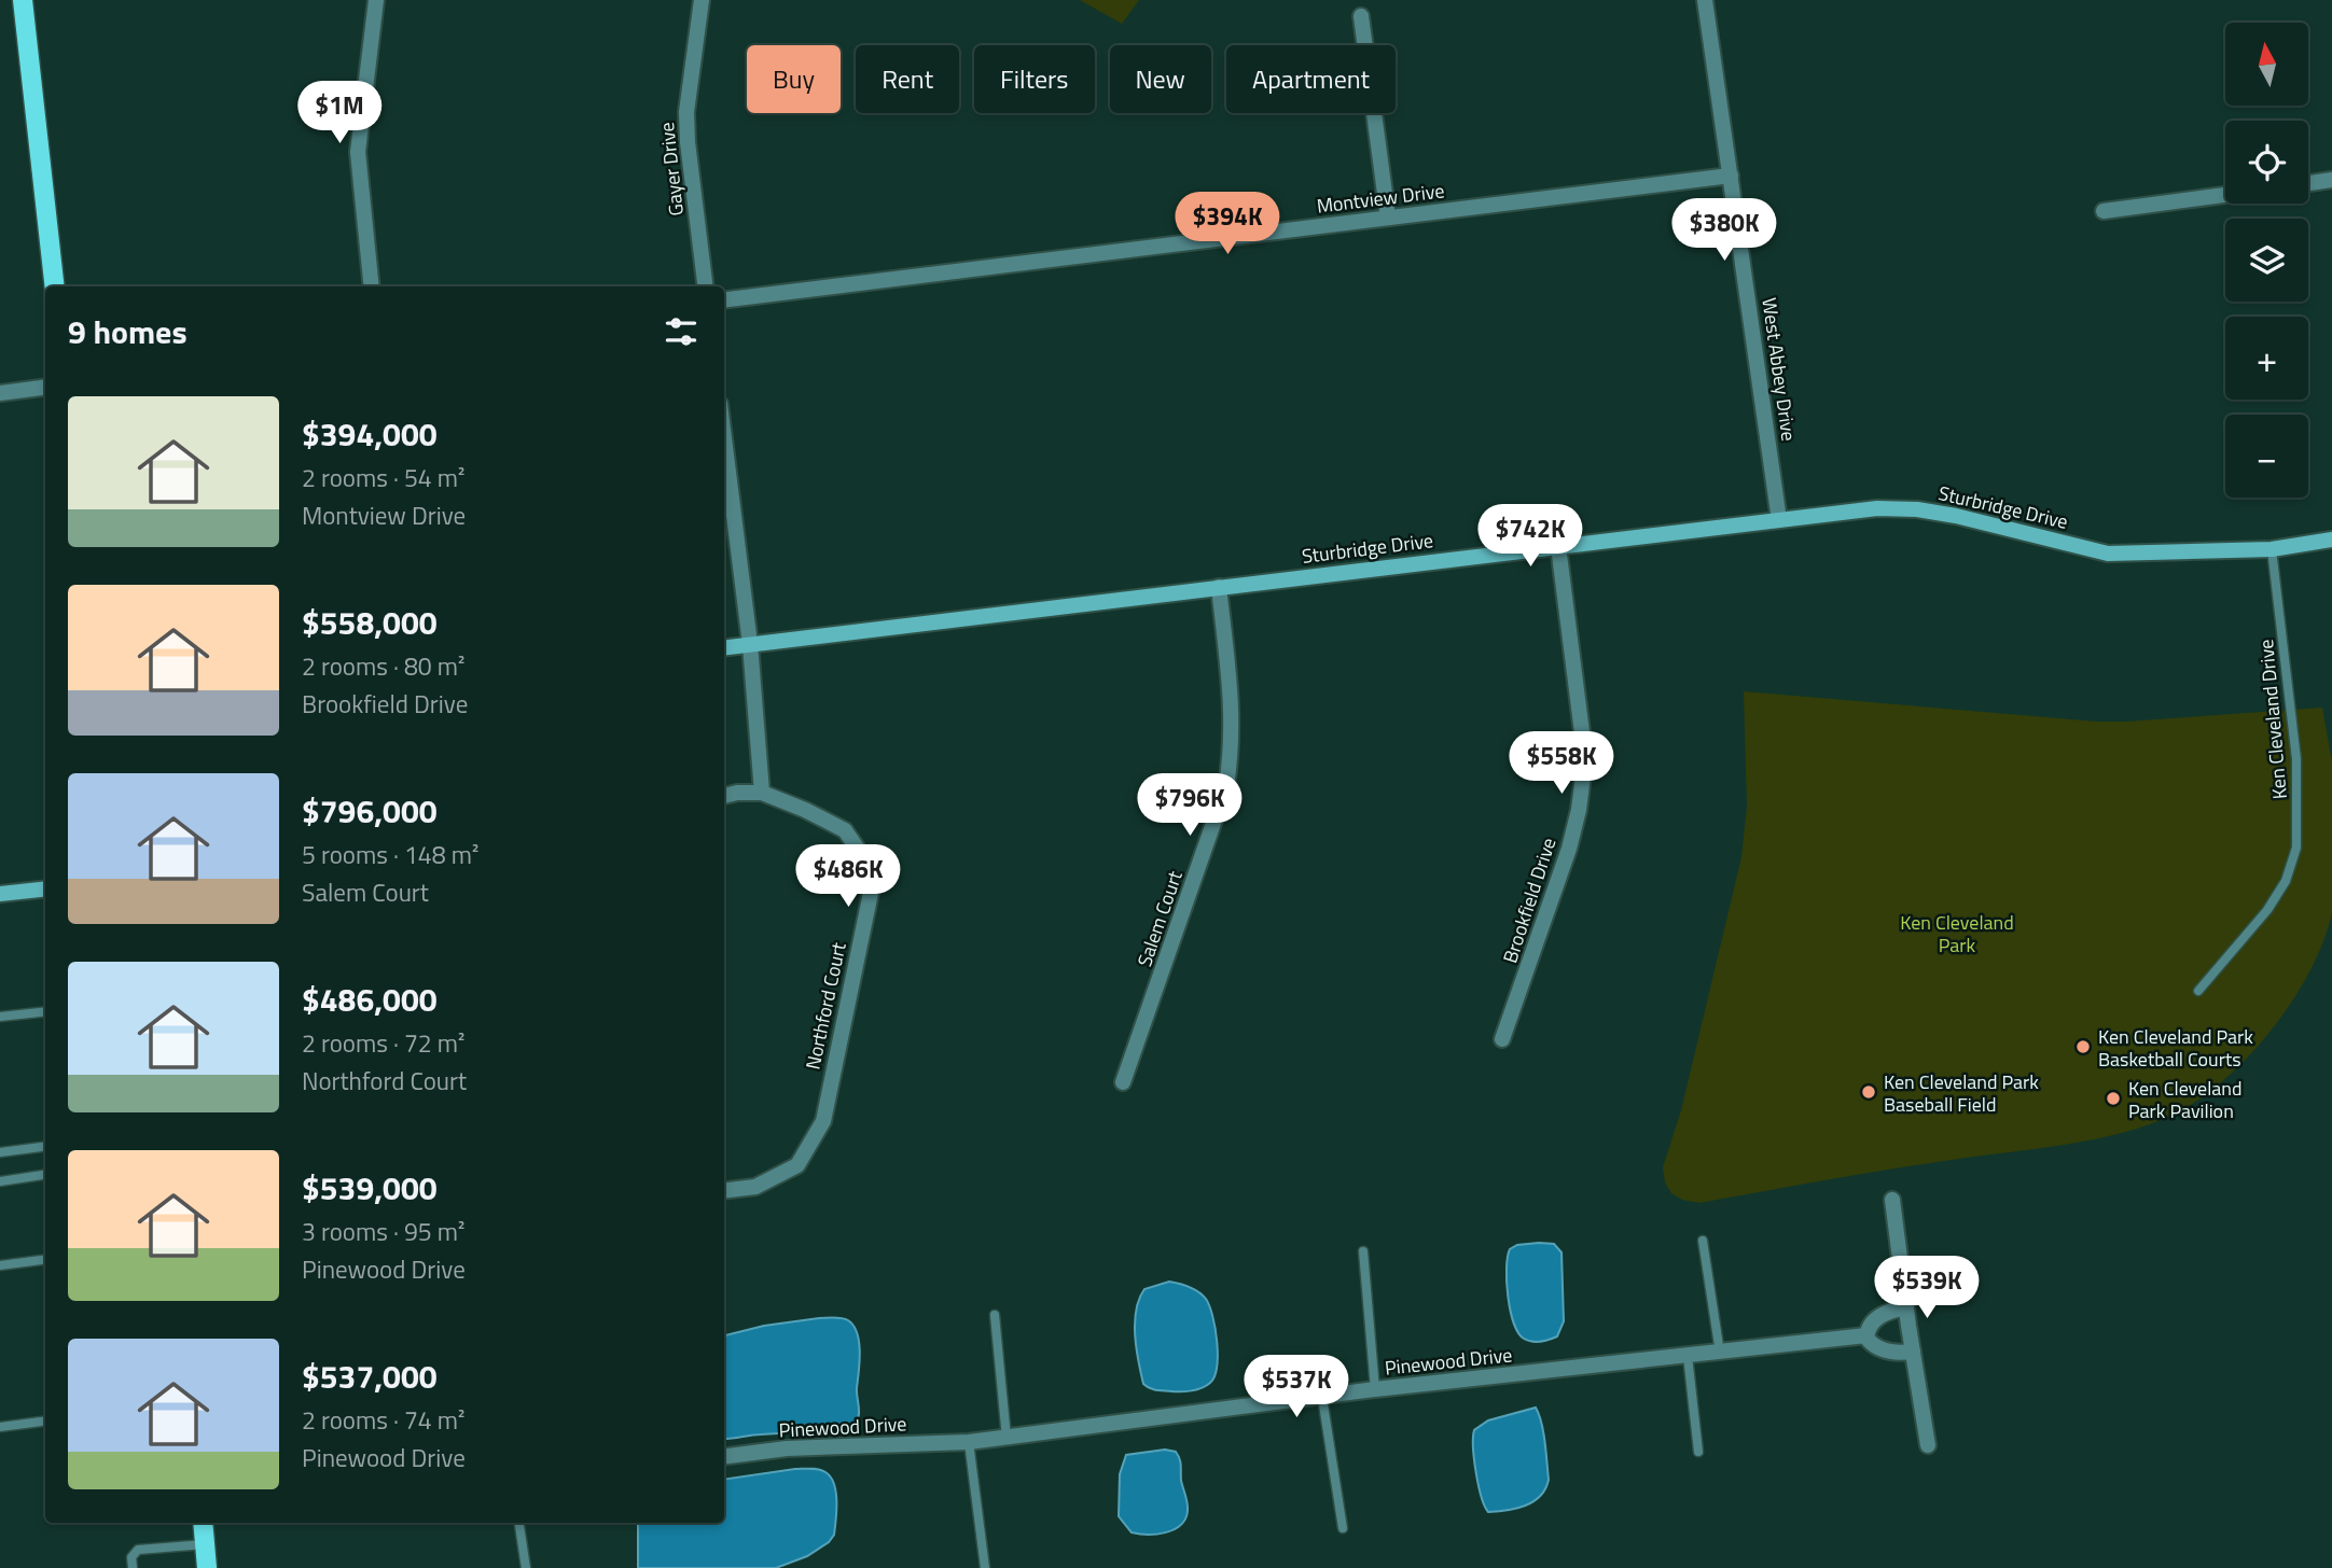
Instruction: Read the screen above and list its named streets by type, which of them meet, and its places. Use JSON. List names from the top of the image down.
{
  "streets": {
    "street": [
      "Gayer Drive",
      "Montview Drive",
      "West Abbey Drive",
      "Sturbridge Drive",
      "Brookfield Drive",
      "Salem Court",
      "Northford Court",
      "Pinewood Drive"
    ],
    "lane": ["Ken Cleveland Drive"]
  },
  "crossings": [
    ["Montview Drive", "West Abbey Drive"],
    ["West Abbey Drive", "Sturbridge Drive"],
    ["Sturbridge Drive", "Ken Cleveland Drive"],
    ["Sturbridge Drive", "Brookfield Drive"],
    ["Sturbridge Drive", "Salem Court"]
  ],
  "parks": ["Ken Cleveland Park"],
  "places": ["Ken Cleveland Park Basketball Courts", "Ken Cleveland Park Baseball Field", "Ken Cleveland Park Pavilion"],
  "north": "top",
  "page": {
    "map_buttons": ["+", "−"],
    "chip": [
      "Buy",
      "Rent",
      "Filters",
      "New",
      "Apartment"
    ],
    "price": [
      "$1M",
      "$394K",
      "$380K",
      "$742K",
      "$558K",
      "$796K",
      "$486K",
      "$539K",
      "$537K"
    ],
    "heading": "9 homes",
    "list": [
      {
        "name": "$394,000",
        "note": "2 rooms · 54 m² · Montview Drive"
      },
      {
        "name": "$558,000",
        "note": "2 rooms · 80 m² · Brookfield Drive"
      },
      {
        "name": "$796,000",
        "note": "5 rooms · 148 m² · Salem Court"
      },
      {
        "name": "$486,000",
        "note": "2 rooms · 72 m² · Northford Court"
      },
      {
        "name": "$539,000",
        "note": "3 rooms · 95 m² · Pinewood Drive"
      },
      {
        "name": "$537,000",
        "note": "2 rooms · 74 m² · Pinewood Drive"
      }
    ]
  }
}
